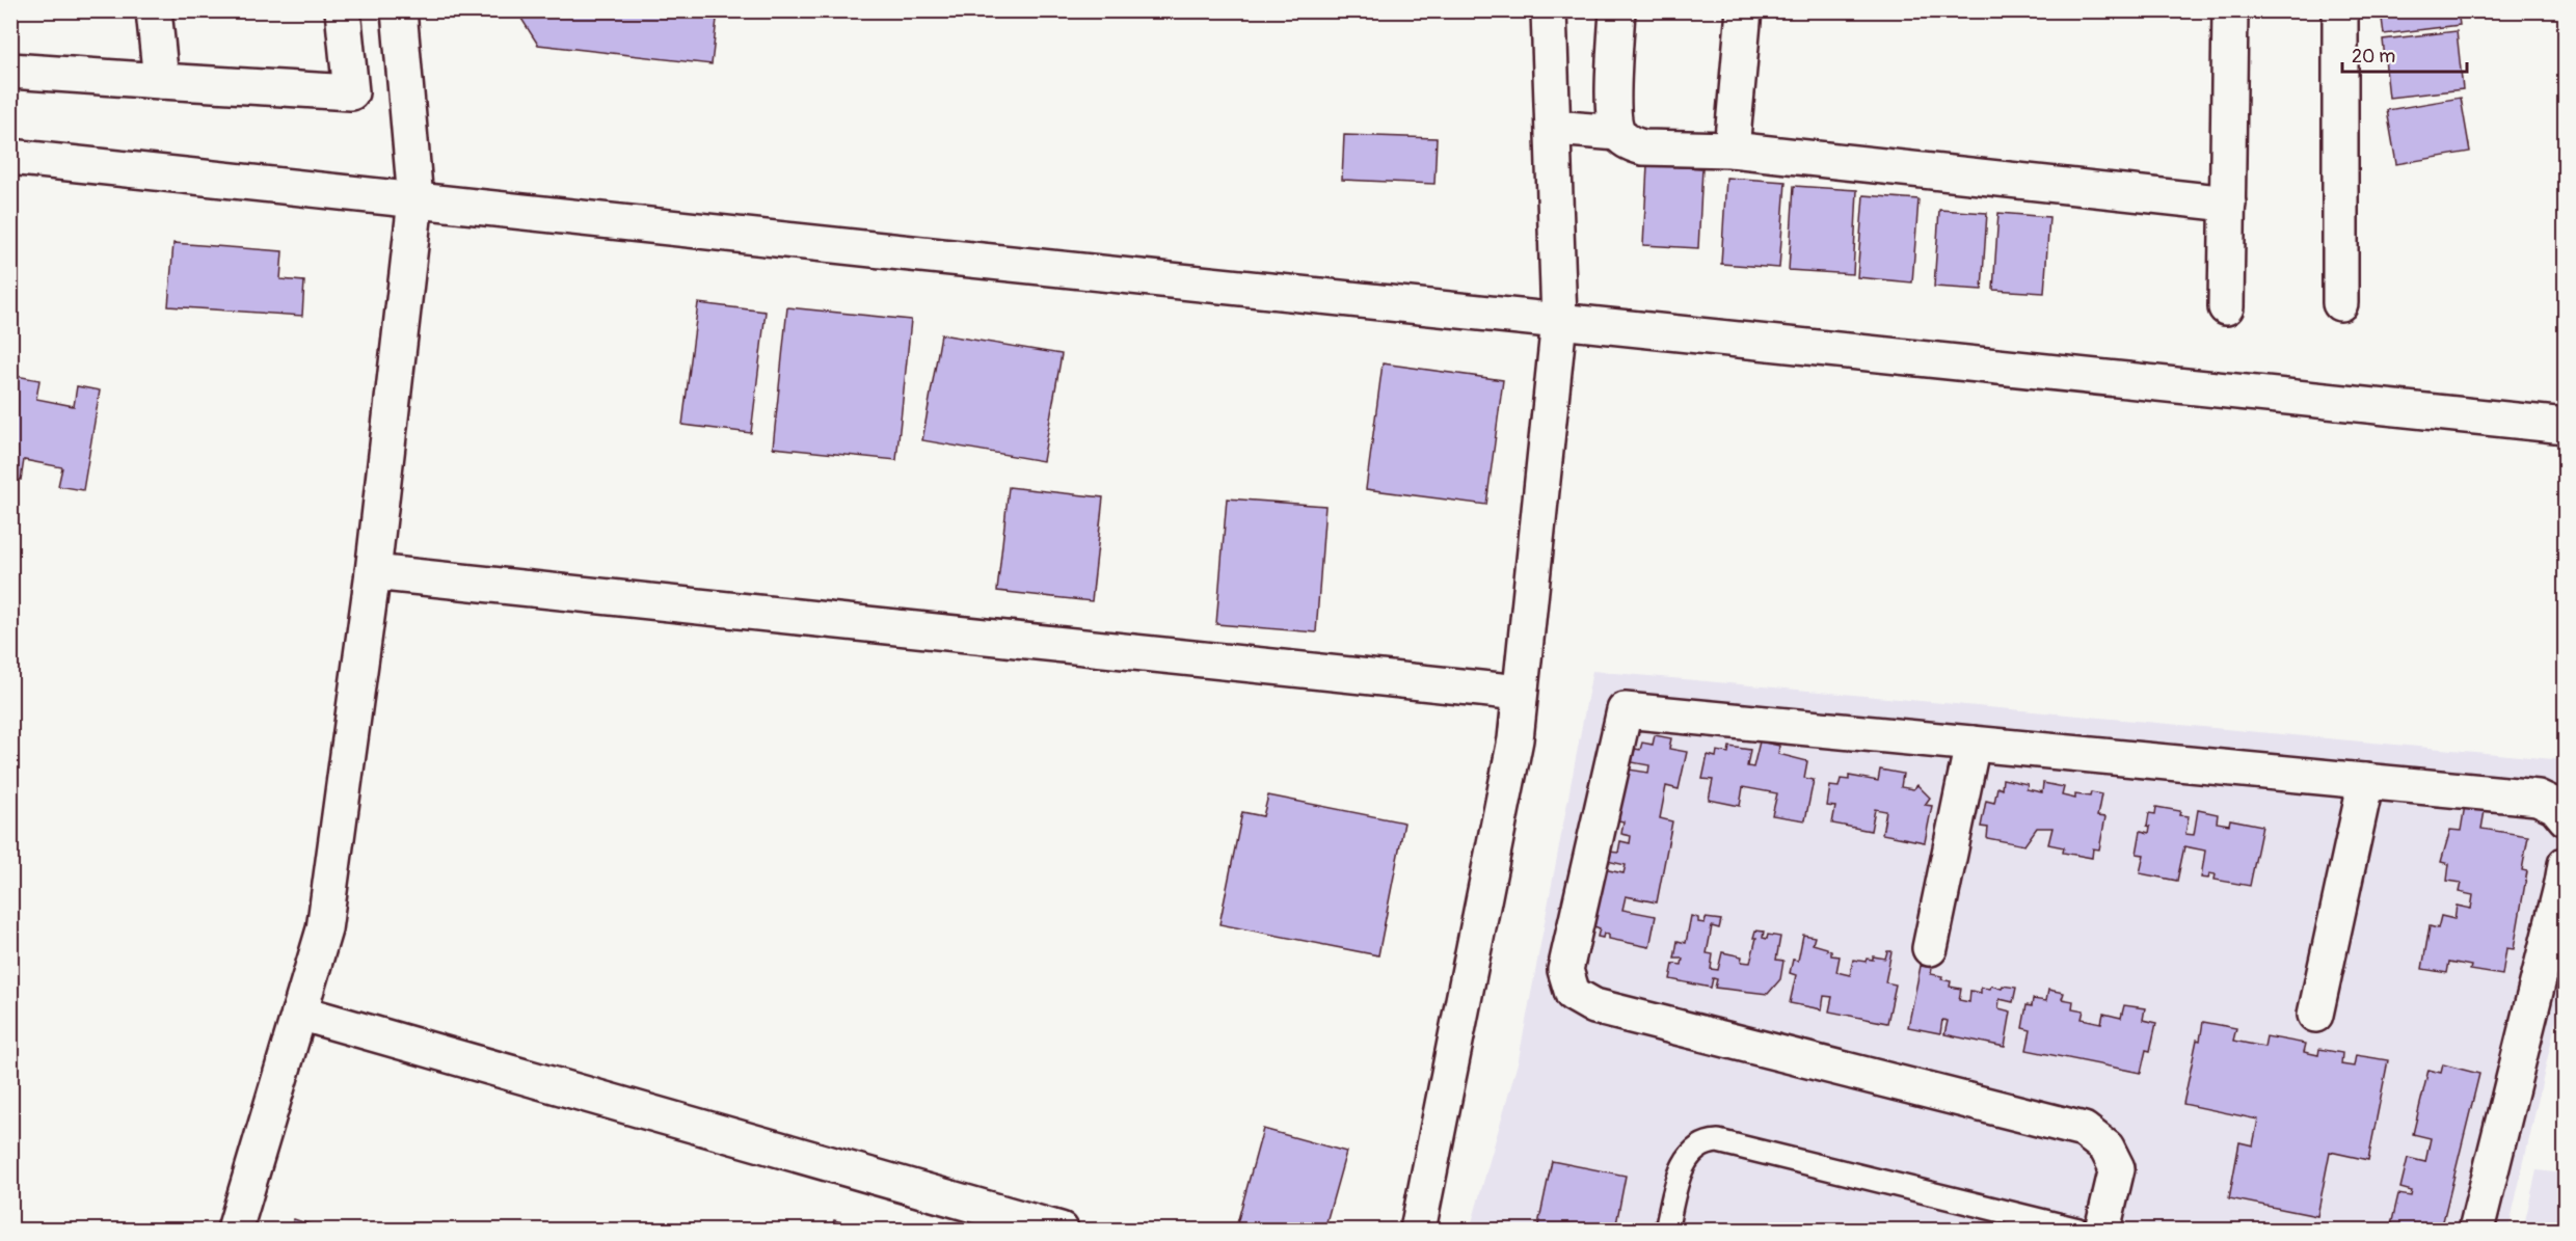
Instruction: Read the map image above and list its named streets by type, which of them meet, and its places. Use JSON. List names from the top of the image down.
{
  "scale_bar": "20 m"
}
